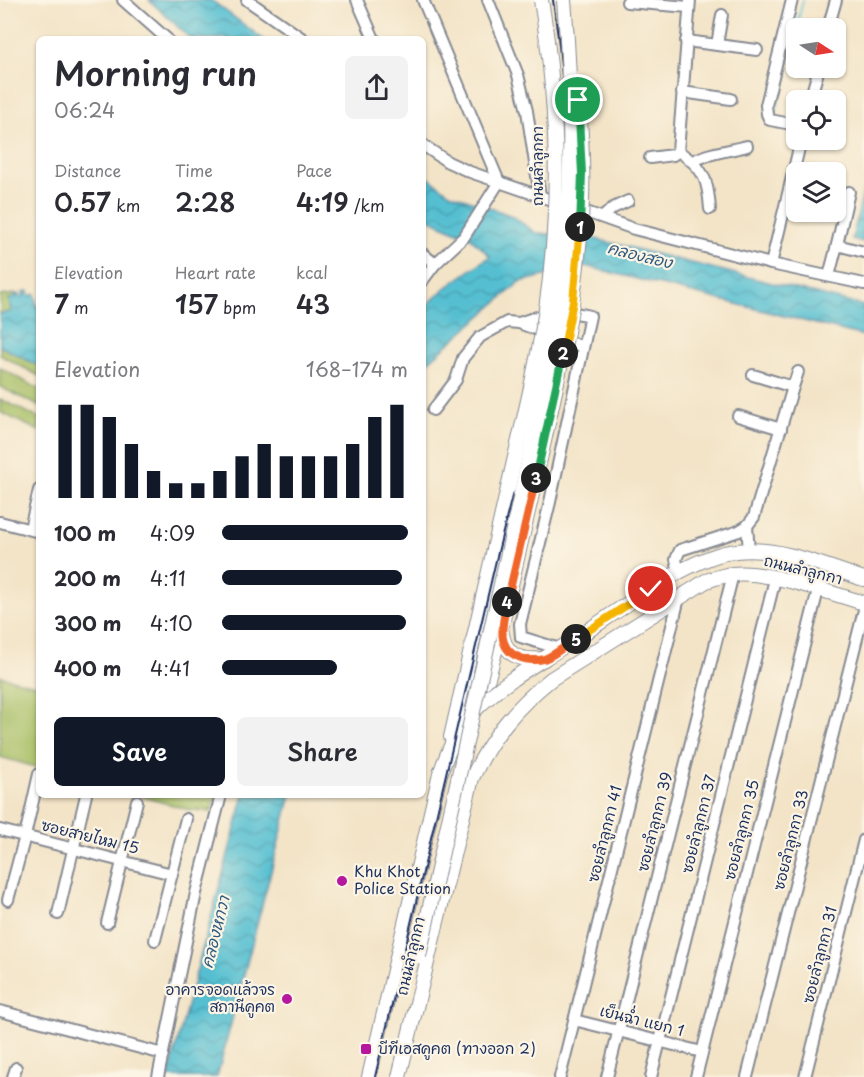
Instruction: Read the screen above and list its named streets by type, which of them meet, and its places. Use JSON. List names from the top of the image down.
{
  "streets": {
    "main road": ["ถนนลำลูกกา"],
    "street": [
      "ซอยลำลูกกา 39",
      "ซอยลำลูกกา 37",
      "ซอยลำลูกกา 35",
      "ซอยลำลูกกา 41",
      "ซอยสายไหม 15",
      "ซอยลำลูกกา 33",
      "ซอยลำลูกกา 31",
      "เย็นฉ่ำ แยก 1"
    ]
  },
  "crossings": [
    ["ถนนลำลูกกา", "ซอยลำลูกกา 39"],
    ["ถนนลำลูกกา", "ซอยลำลูกกา 37"],
    ["ถนนลำลูกกา", "ซอยลำลูกกา 35"],
    ["ถนนลำลูกกา", "ซอยลำลูกกา 41"],
    ["ซอยลำลูกกา 39", "เย็นฉ่ำ แยก 1"],
    ["ซอยลำลูกกา 37", "เย็นฉ่ำ แยก 1"],
    ["ซอยลำลูกกา 35", "เย็นฉ่ำ แยก 1"],
    ["ซอยลำลูกกา 41", "เย็นฉ่ำ แยก 1"]
  ],
  "water": ["คลองสอง", "คลองหกวา"],
  "places": {
    "other": ["Khu Khot Police Station", "อาคารจอดแล้วจร สถานีคูคต"],
    "transit": ["บีทีเอสคูคต (ทางออก 2)"]
  },
  "north": "right",
  "page": {
    "heading": ["Morning run", "06:24"],
    "stats": [
      ["Distance", "0.57 km"],
      ["Time", "2:28"],
      ["Pace", "4:19 /km"],
      ["Elevation", "7 m"],
      ["Heart rate", "157 bpm"],
      ["kcal", "43"]
    ],
    "pins": [
      "1",
      "2",
      "3",
      "4",
      "5"
    ],
    "chart": ["Elevation", "168–174 m"],
    "list": [
      {
        "name": "100 m",
        "note": "4:09"
      },
      {
        "name": "200 m",
        "note": "4:11"
      },
      {
        "name": "300 m",
        "note": "4:10"
      },
      {
        "name": "400 m",
        "note": "4:41"
      }
    ],
    "buttons": ["Save", "Share"]
  }
}
